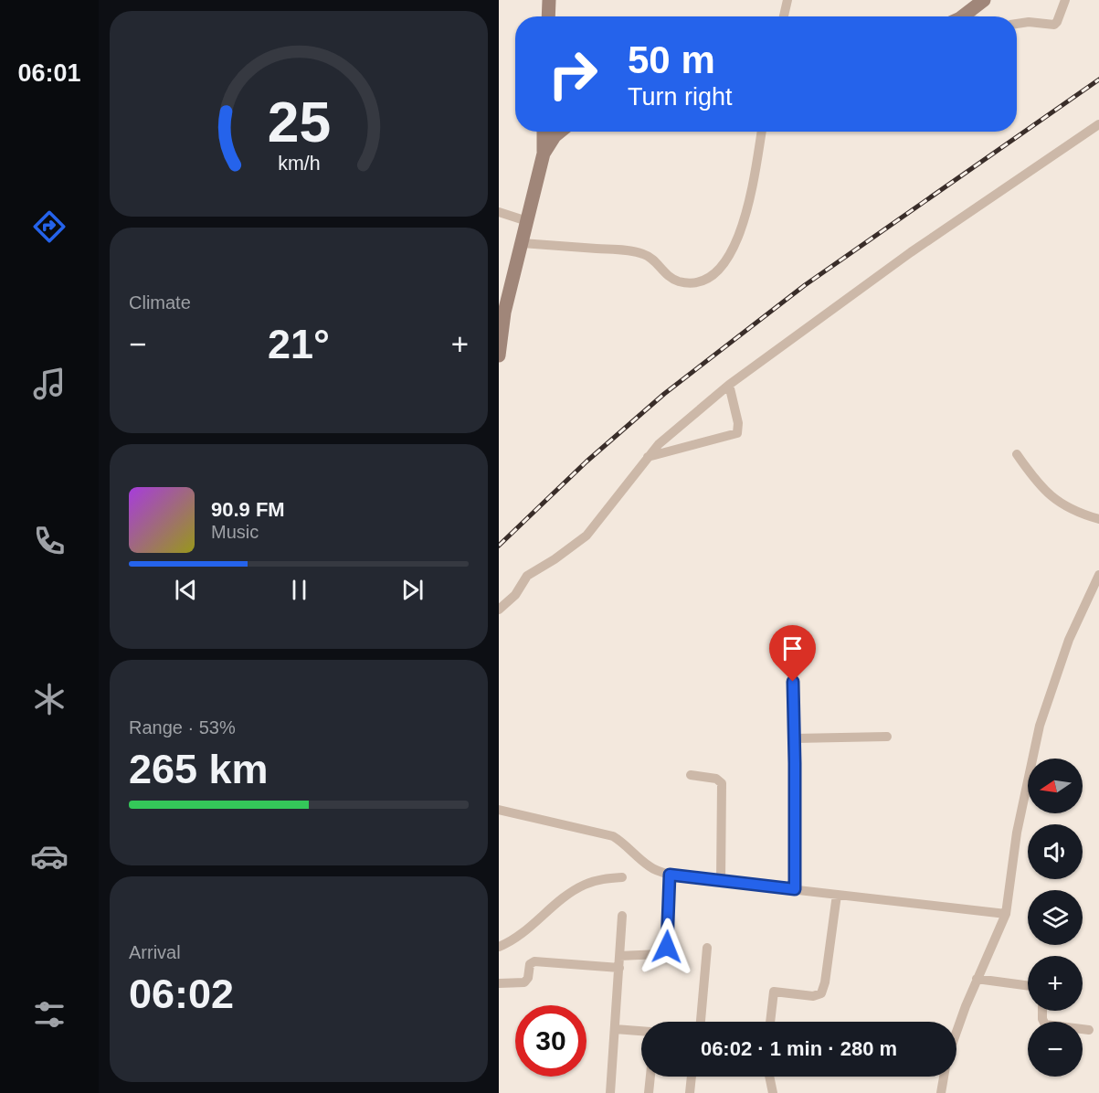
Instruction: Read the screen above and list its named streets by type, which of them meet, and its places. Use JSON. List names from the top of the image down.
{
  "north": "left",
  "page": {
    "tabs": "06:01",
    "turn": ["50 m", "Turn right"],
    "tile": [
      "Climate",
      ["Range · 53%", "265 km"],
      ["Arrival", "06:02"]
    ],
    "heat": ["−", "21°", "+"],
    "song": ["90.9 FM", "Music"],
    "map_buttons": ["+", "−"],
    "limit": "30",
    "trip": "06:02 · 1 min · 280 m",
    "gauge": ["25", "km/h"]
  }
}
